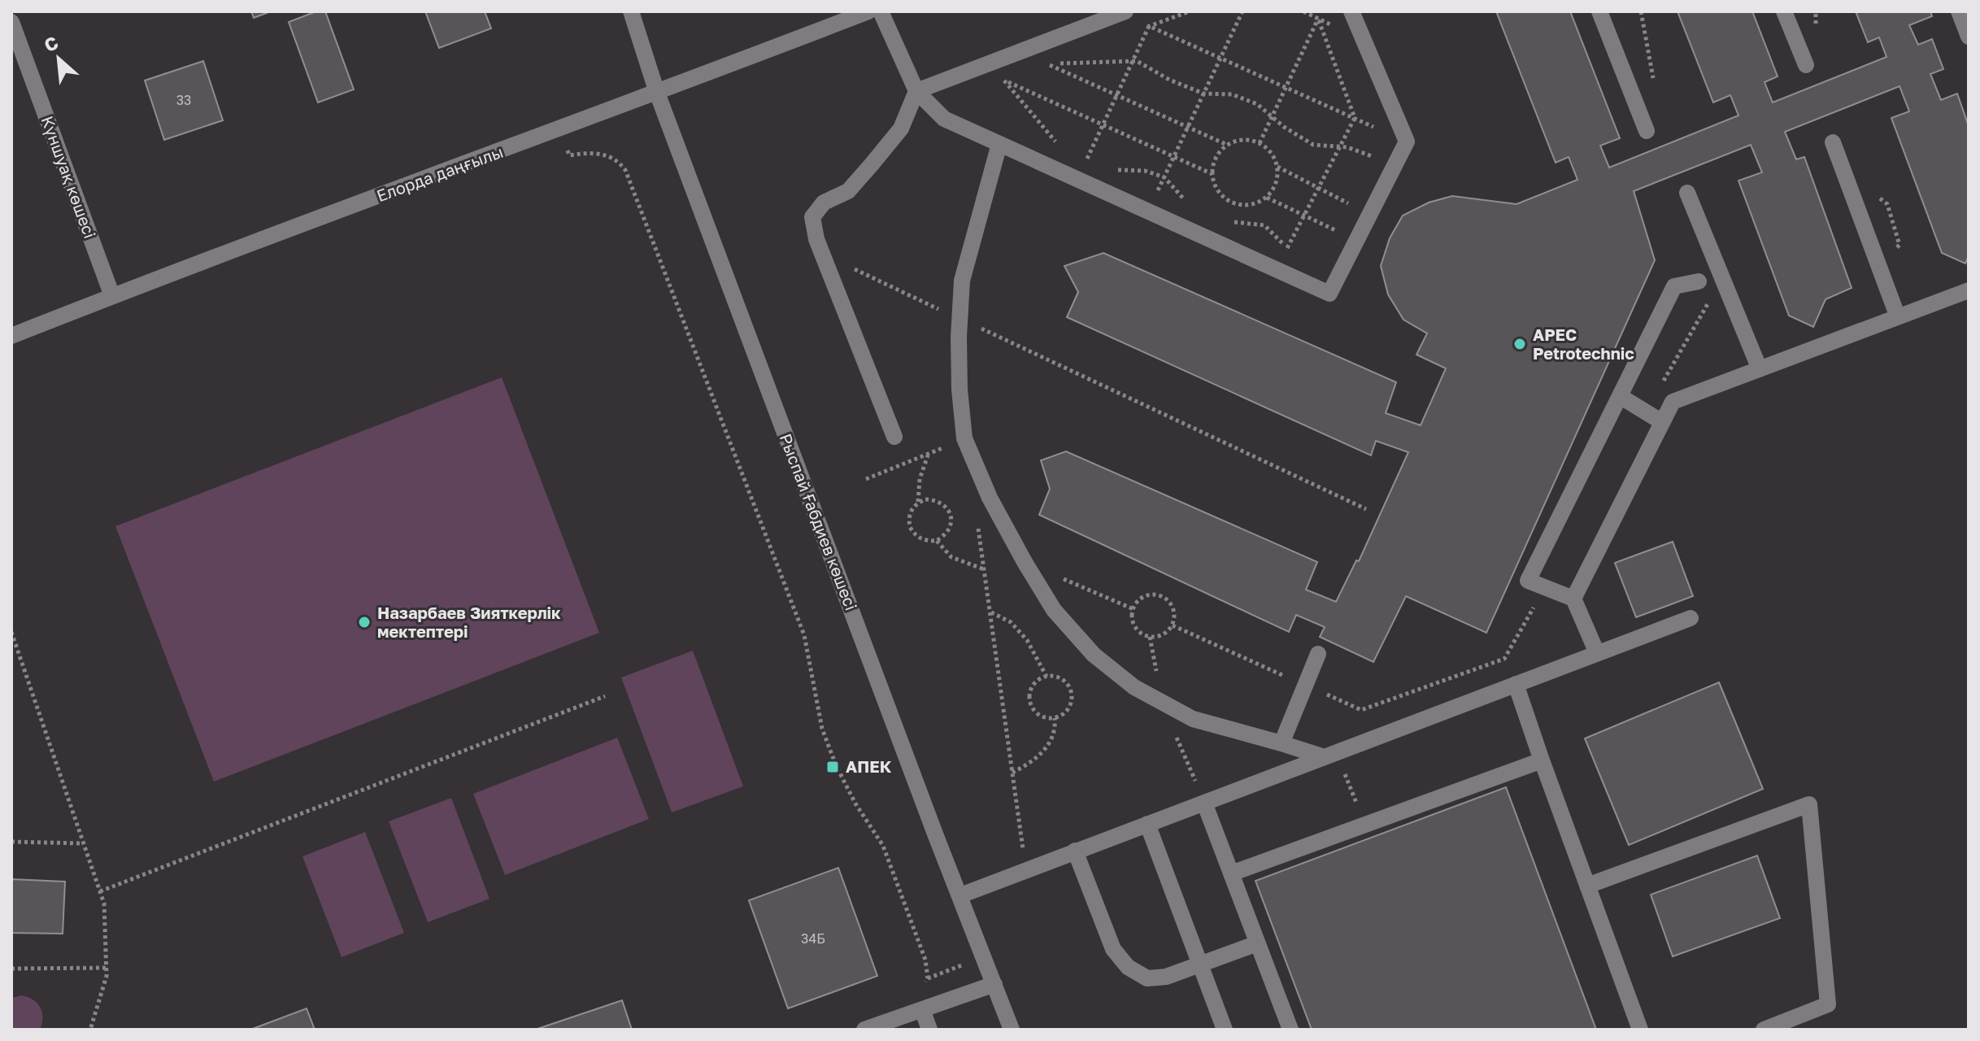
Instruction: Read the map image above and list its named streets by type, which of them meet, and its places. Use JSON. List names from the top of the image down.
{
  "streets": {
    "street": ["Елорда даңғылы", "Күншуақ көшесі", "Рыспай Ғабдиев көшесі"]
  },
  "crossings": [
    ["Елорда даңғылы", "Күншуақ көшесі"],
    ["Елорда даңғылы", "Рыспай Ғабдиев көшесі"]
  ],
  "places": {
    "other": ["APEC Petrotechnic", "Назарбаев Зияткерлік мектептері"],
    "transit": ["АПЕК"]
  },
  "house_numbers": ["33", "34Б"],
  "north": "top left"
}
